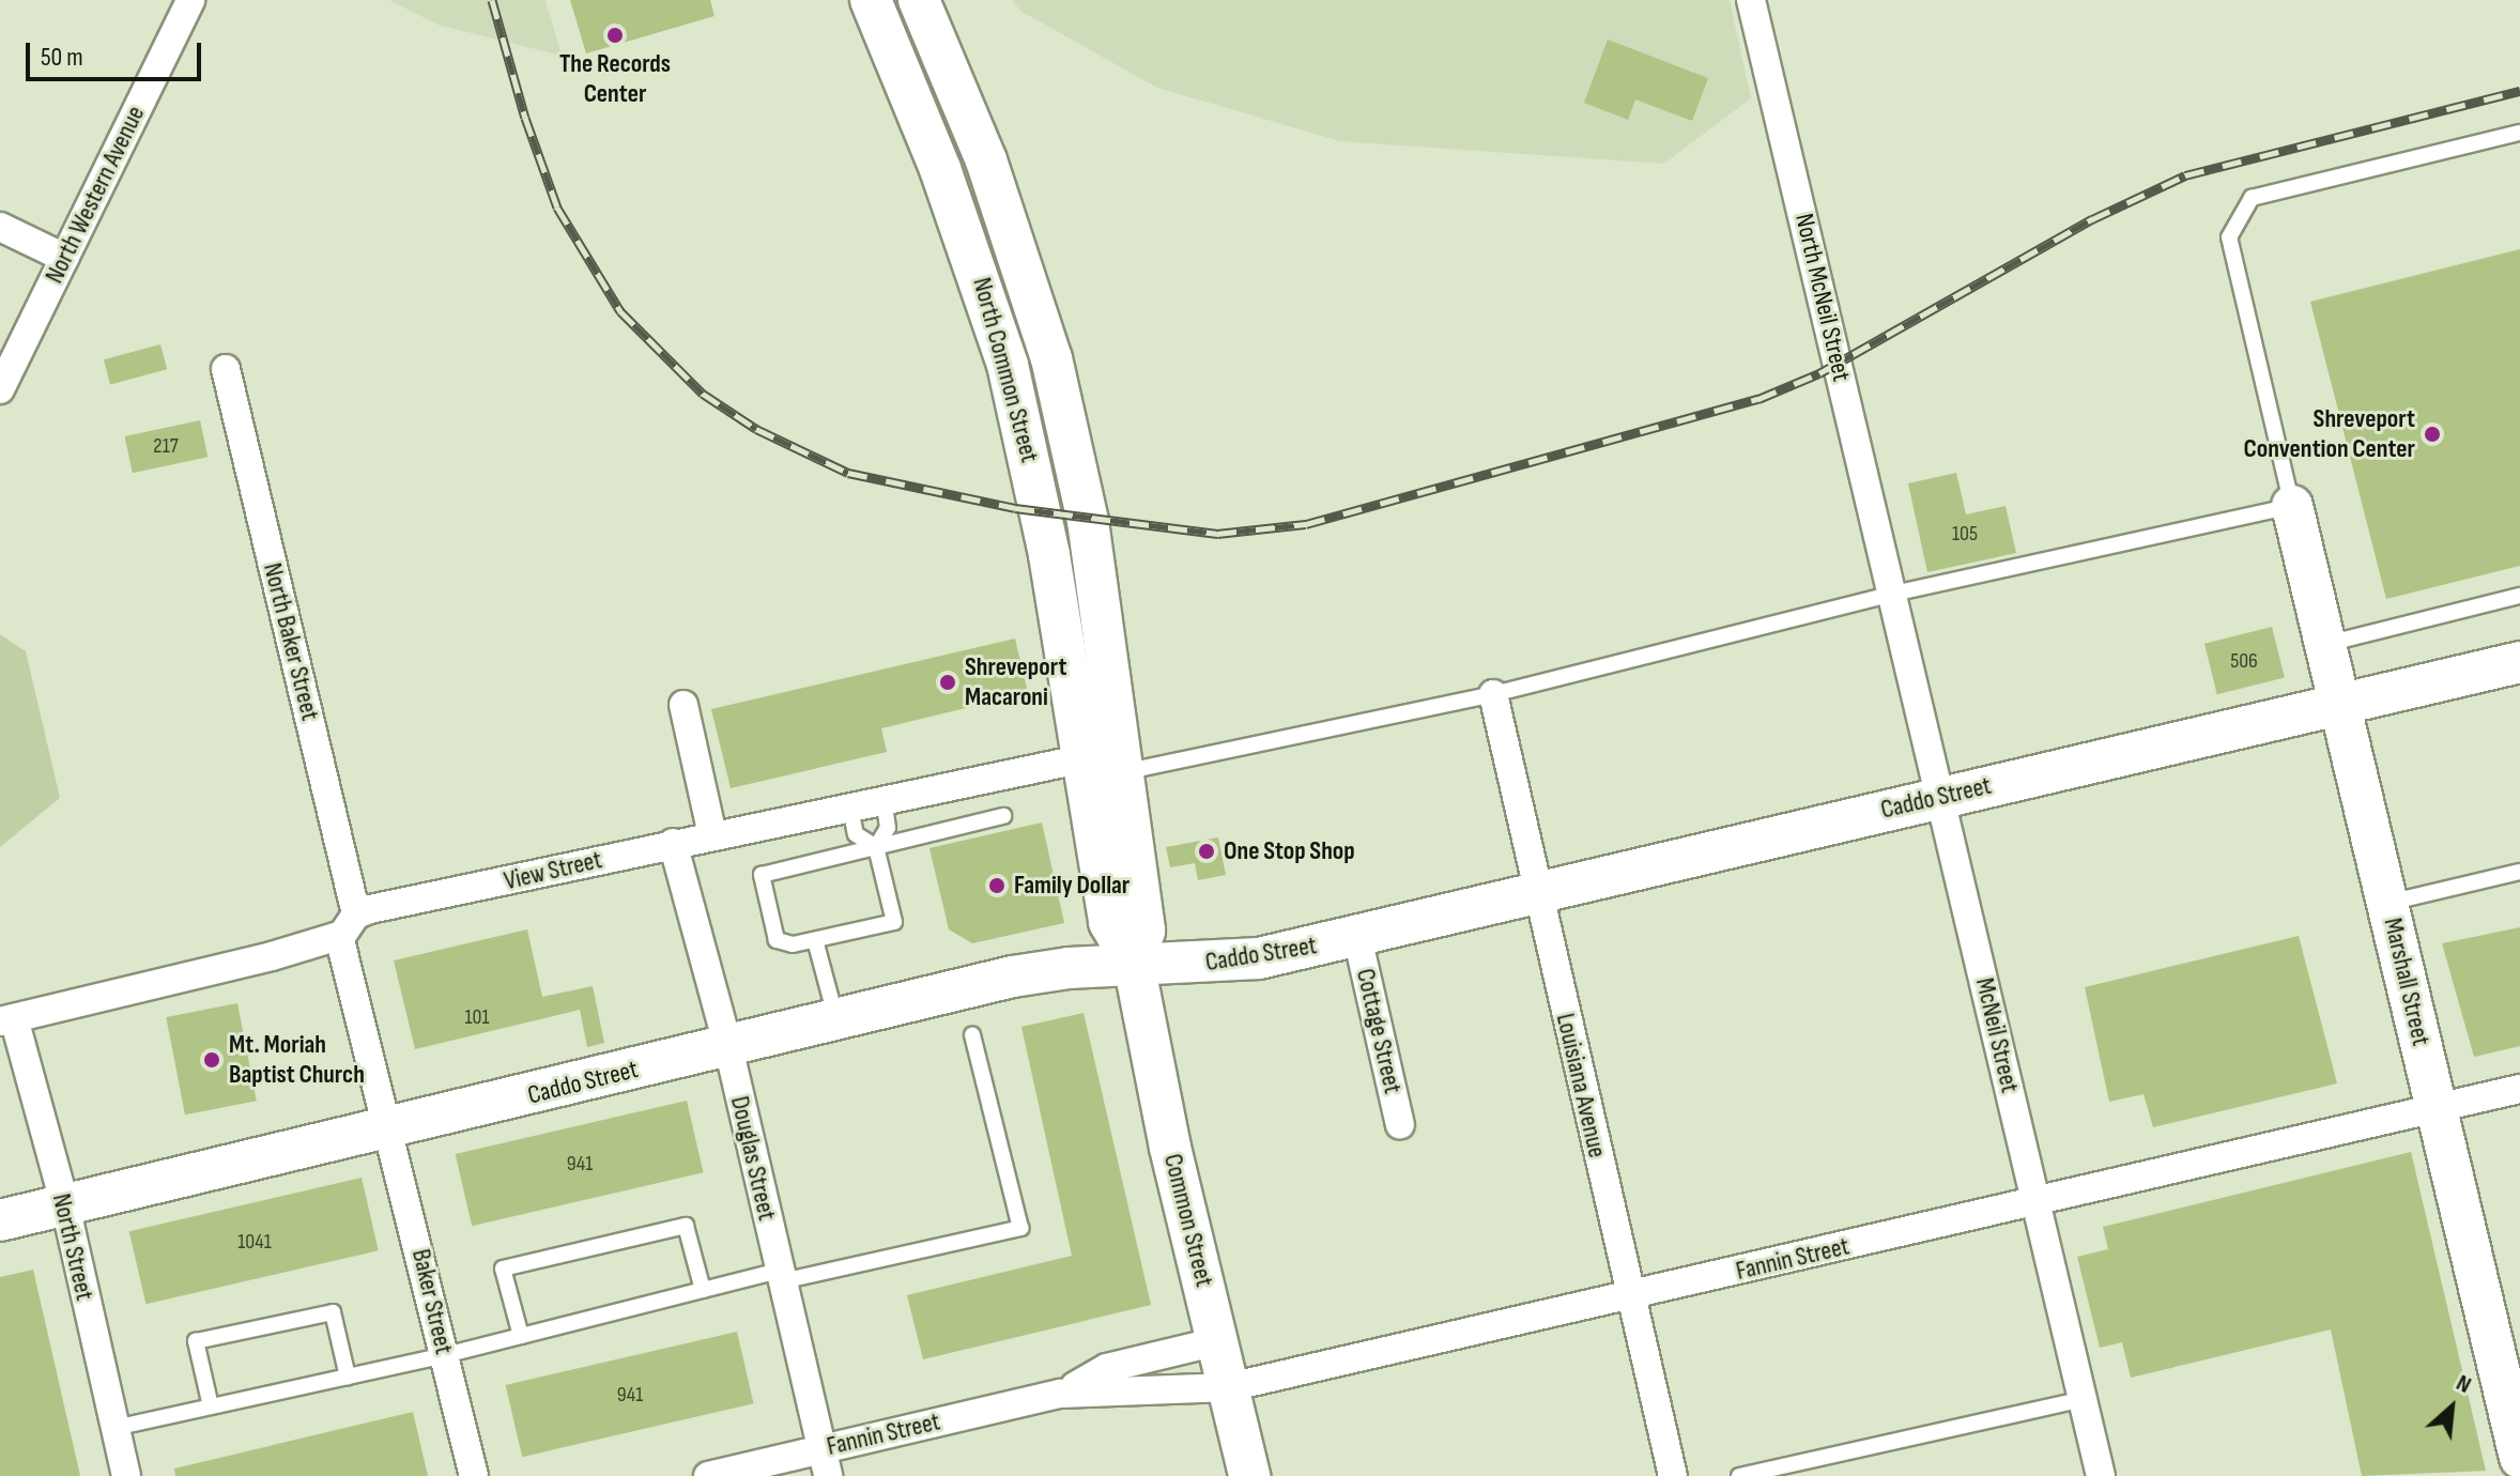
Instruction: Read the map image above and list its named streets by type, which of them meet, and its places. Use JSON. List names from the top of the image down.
{
  "streets": {
    "main road": [
      "North Common Street",
      "Caddo Street",
      "Marshall Street",
      "Common Street"
    ],
    "street": [
      "North Western Avenue",
      "North McNeil Street",
      "North Baker Street",
      "View Street",
      "Cottage Street",
      "McNeil Street",
      "Louisiana Avenue",
      "Douglas Street",
      "North Street",
      "Fannin Street",
      "Baker Street"
    ]
  },
  "crossings": [
    ["North McNeil Street", "McNeil Street"],
    ["North Common Street", "View Street"],
    ["North Common Street", "Common Street"],
    ["North Baker Street", "Caddo Street"],
    ["North Baker Street", "View Street"],
    ["North Baker Street", "Baker Street"],
    ["Caddo Street", "Marshall Street"],
    ["Caddo Street", "Cottage Street"],
    ["Caddo Street", "McNeil Street"],
    ["Caddo Street", "Louisiana Avenue"],
    ["Caddo Street", "Douglas Street"],
    ["Caddo Street", "Common Street"],
    ["Caddo Street", "North Street"],
    ["Caddo Street", "Baker Street"],
    ["View Street", "Douglas Street"],
    ["View Street", "Common Street"],
    ["View Street", "North Street"],
    ["Marshall Street", "Fannin Street"],
    ["McNeil Street", "Fannin Street"],
    ["Louisiana Avenue", "Fannin Street"],
    ["Douglas Street", "Fannin Street"],
    ["Common Street", "Fannin Street"]
  ],
  "places": [
    "The Records Center",
    "Shreveport Convention Center",
    "Shreveport Macaroni",
    "One Stop Shop",
    "Family Dollar",
    "Mt. Moriah Baptist Church"
  ],
  "house_numbers": [
    "217",
    "105",
    "506",
    "101",
    "941",
    "1041",
    "941"
  ],
  "scale_bar": "50 m",
  "north": "top right"
}
